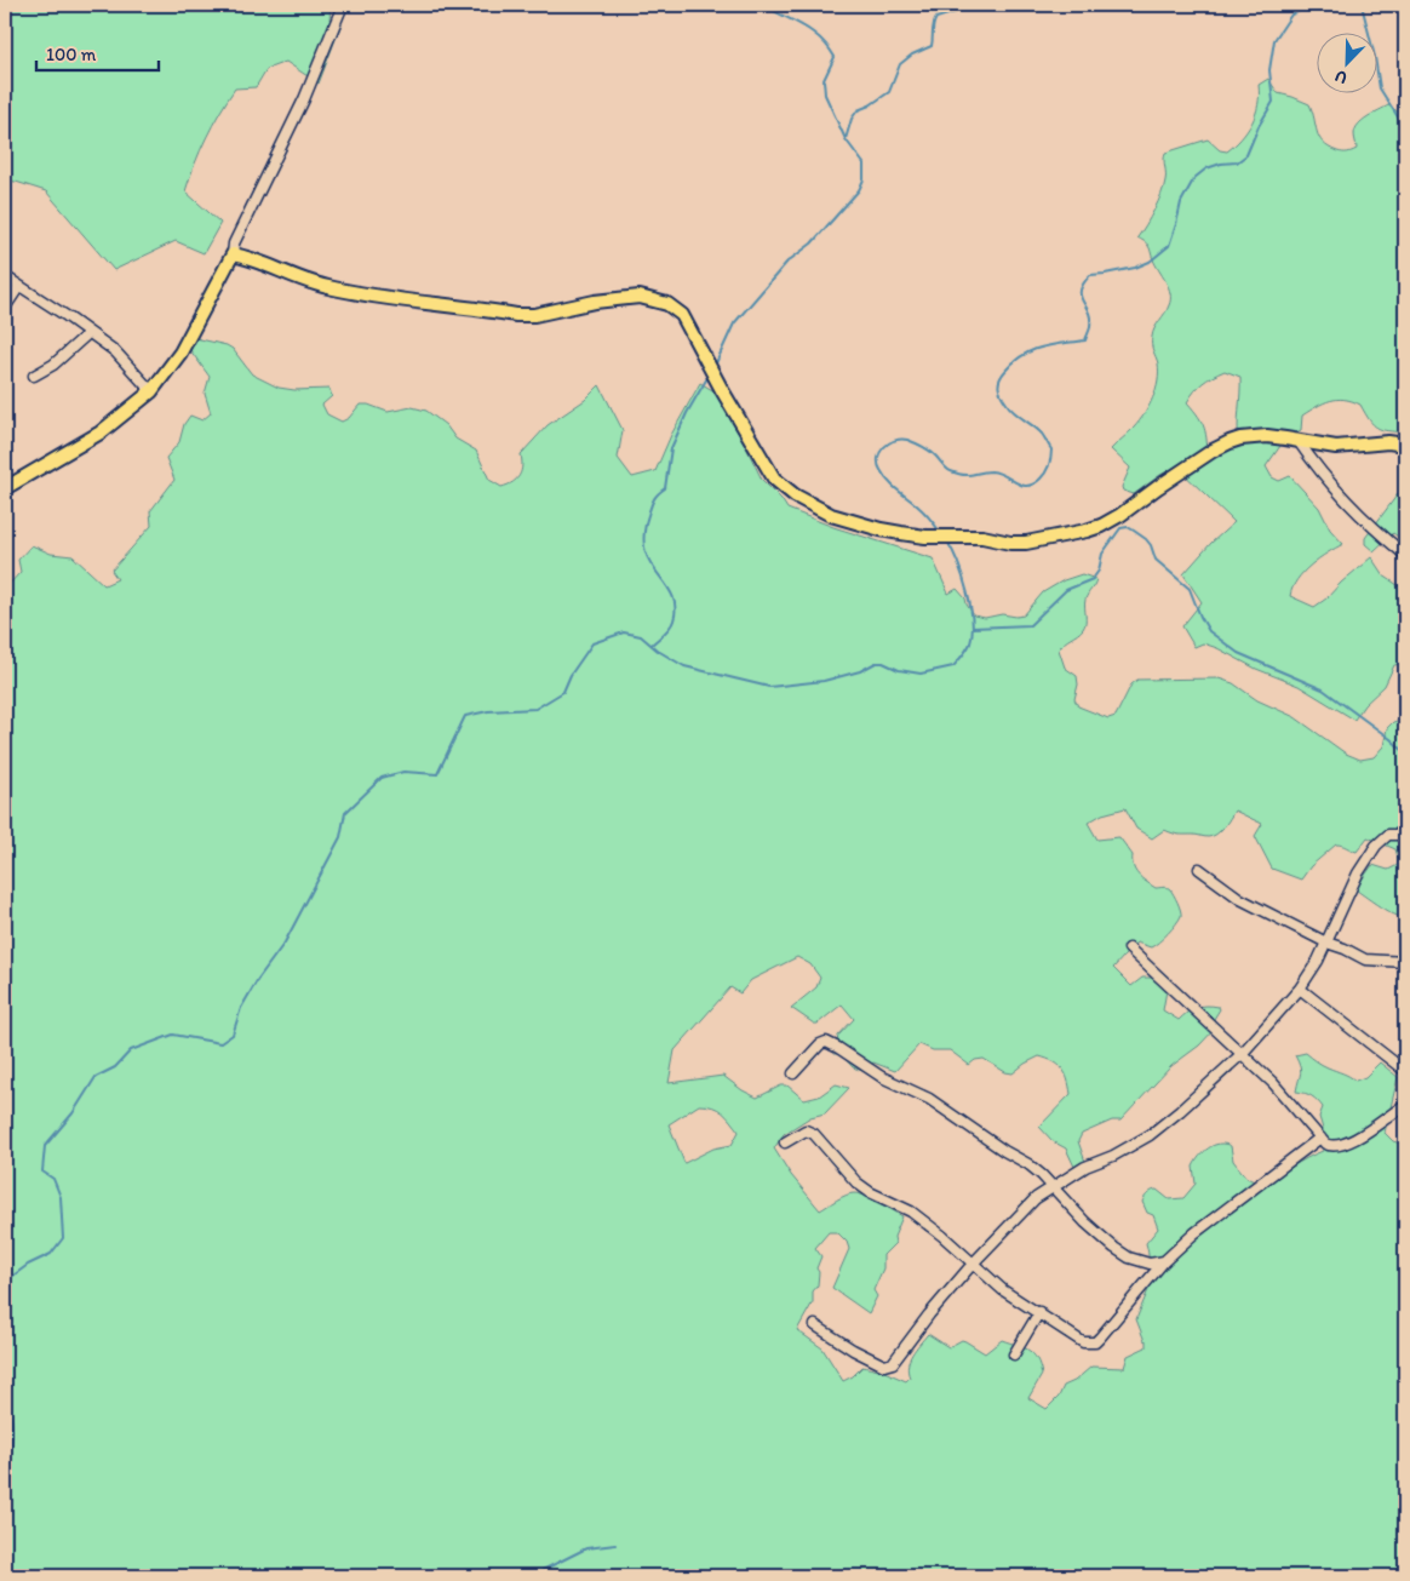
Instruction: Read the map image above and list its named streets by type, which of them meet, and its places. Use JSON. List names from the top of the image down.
{
  "scale_bar": "100 m",
  "north": "bottom left"
}
